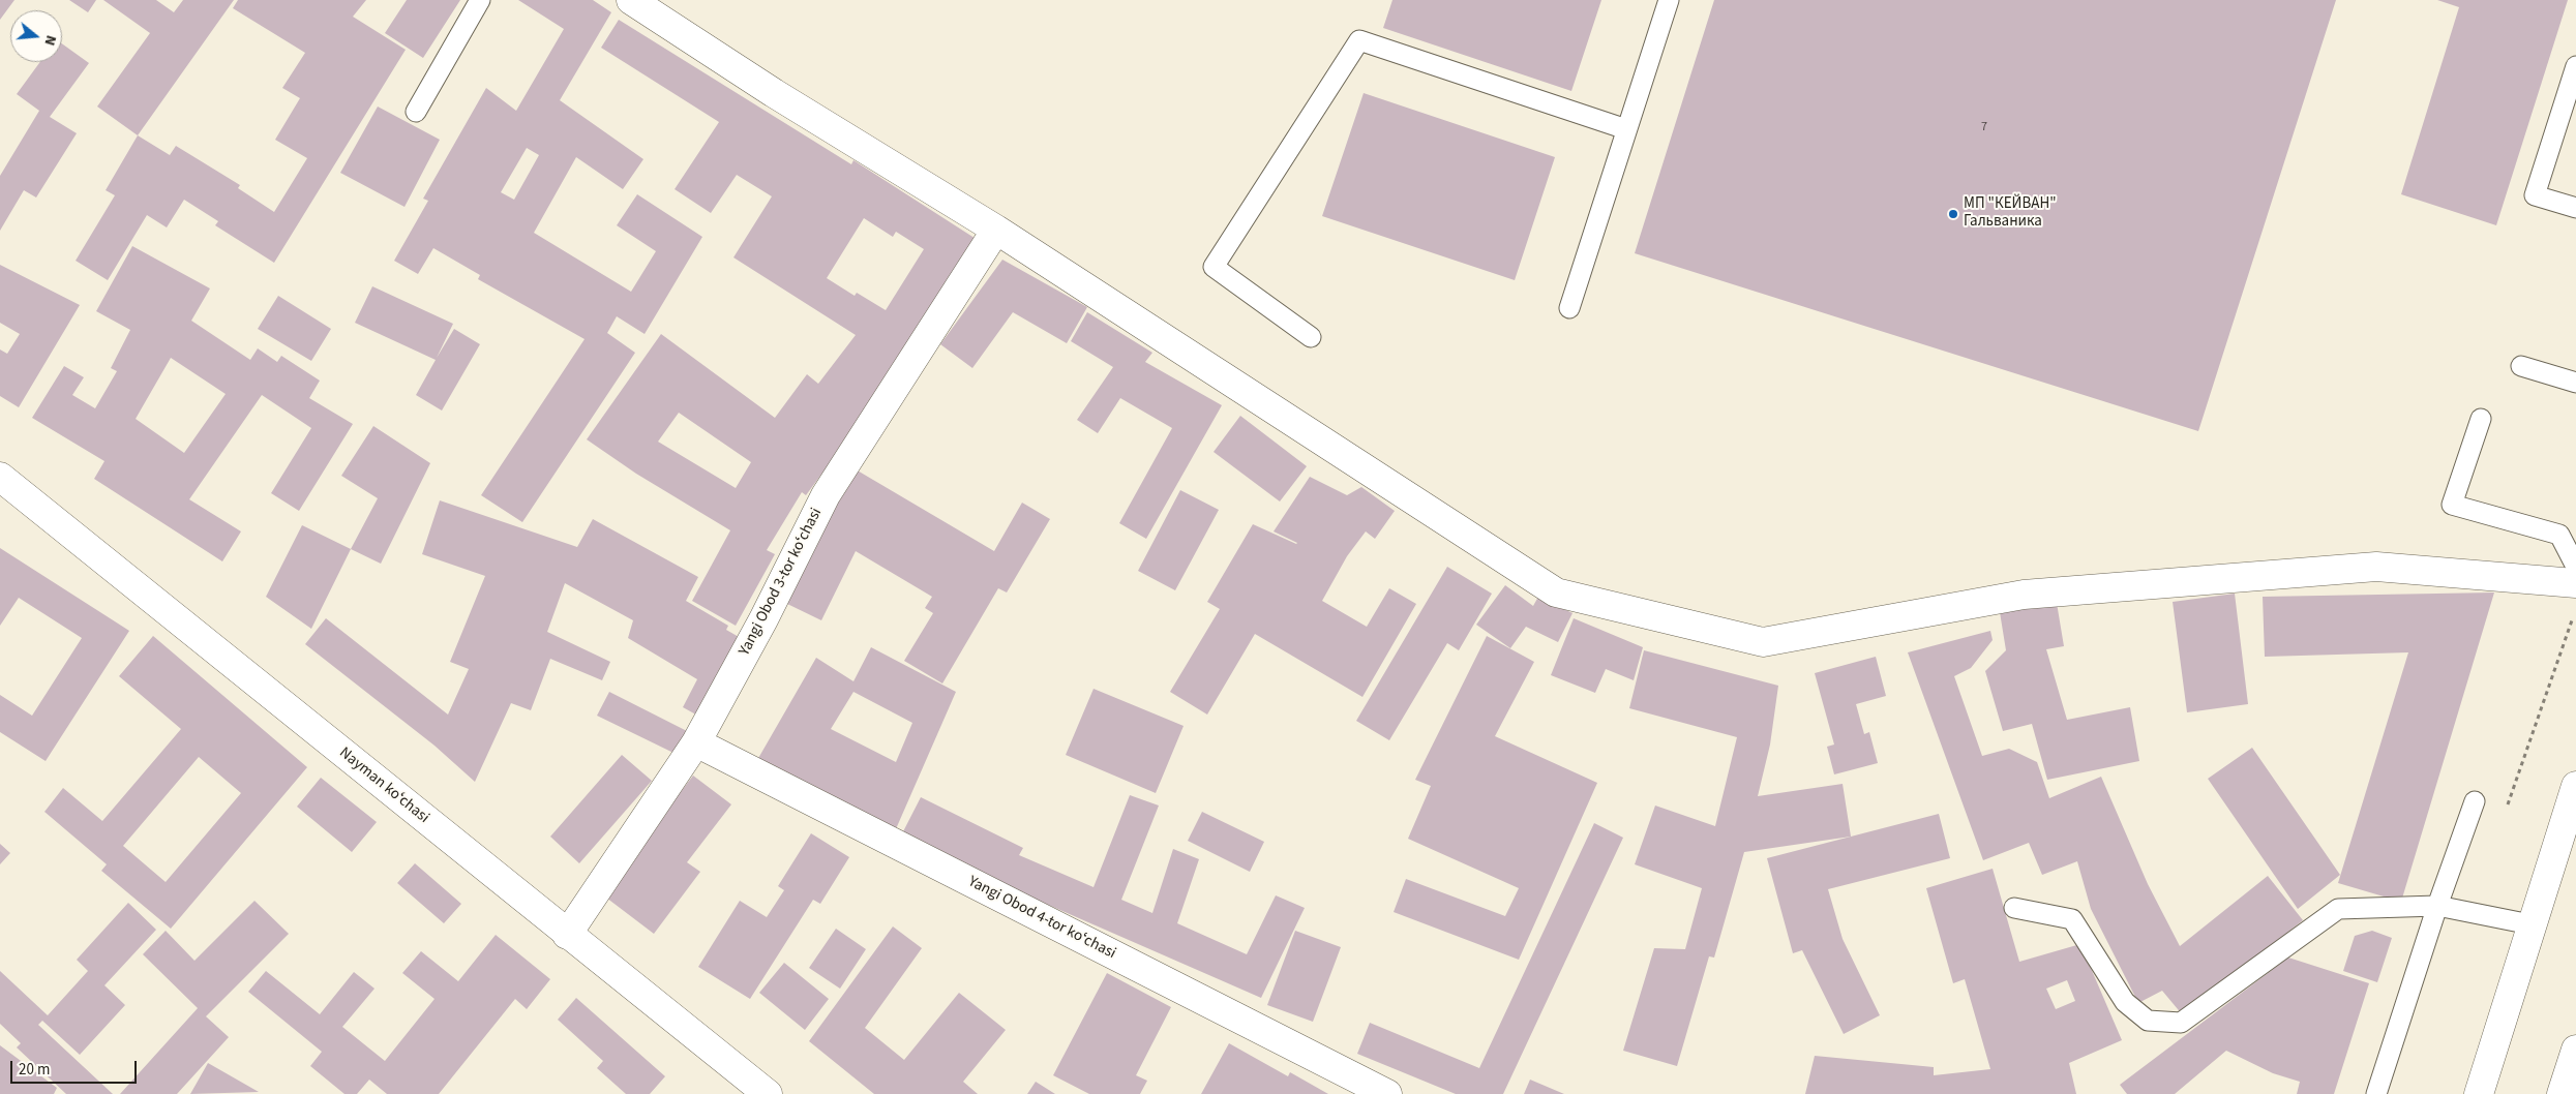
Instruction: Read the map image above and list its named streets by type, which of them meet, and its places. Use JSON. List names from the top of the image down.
{
  "streets": {
    "street": ["Yangi Obod 3-tor koʻchasi", "Nayman koʻchasi", "Yangi Obod 4-tor koʻchasi"]
  },
  "crossings": [
    ["Yangi Obod 3-tor koʻchasi", "Nayman koʻchasi"],
    ["Yangi Obod 3-tor koʻchasi", "Yangi Obod 4-tor koʻchasi"]
  ],
  "places": ["МП \"КЕЙВАН\" Гальваника"],
  "house_numbers": ["7"],
  "scale_bar": "20 m",
  "north": "right"
}
